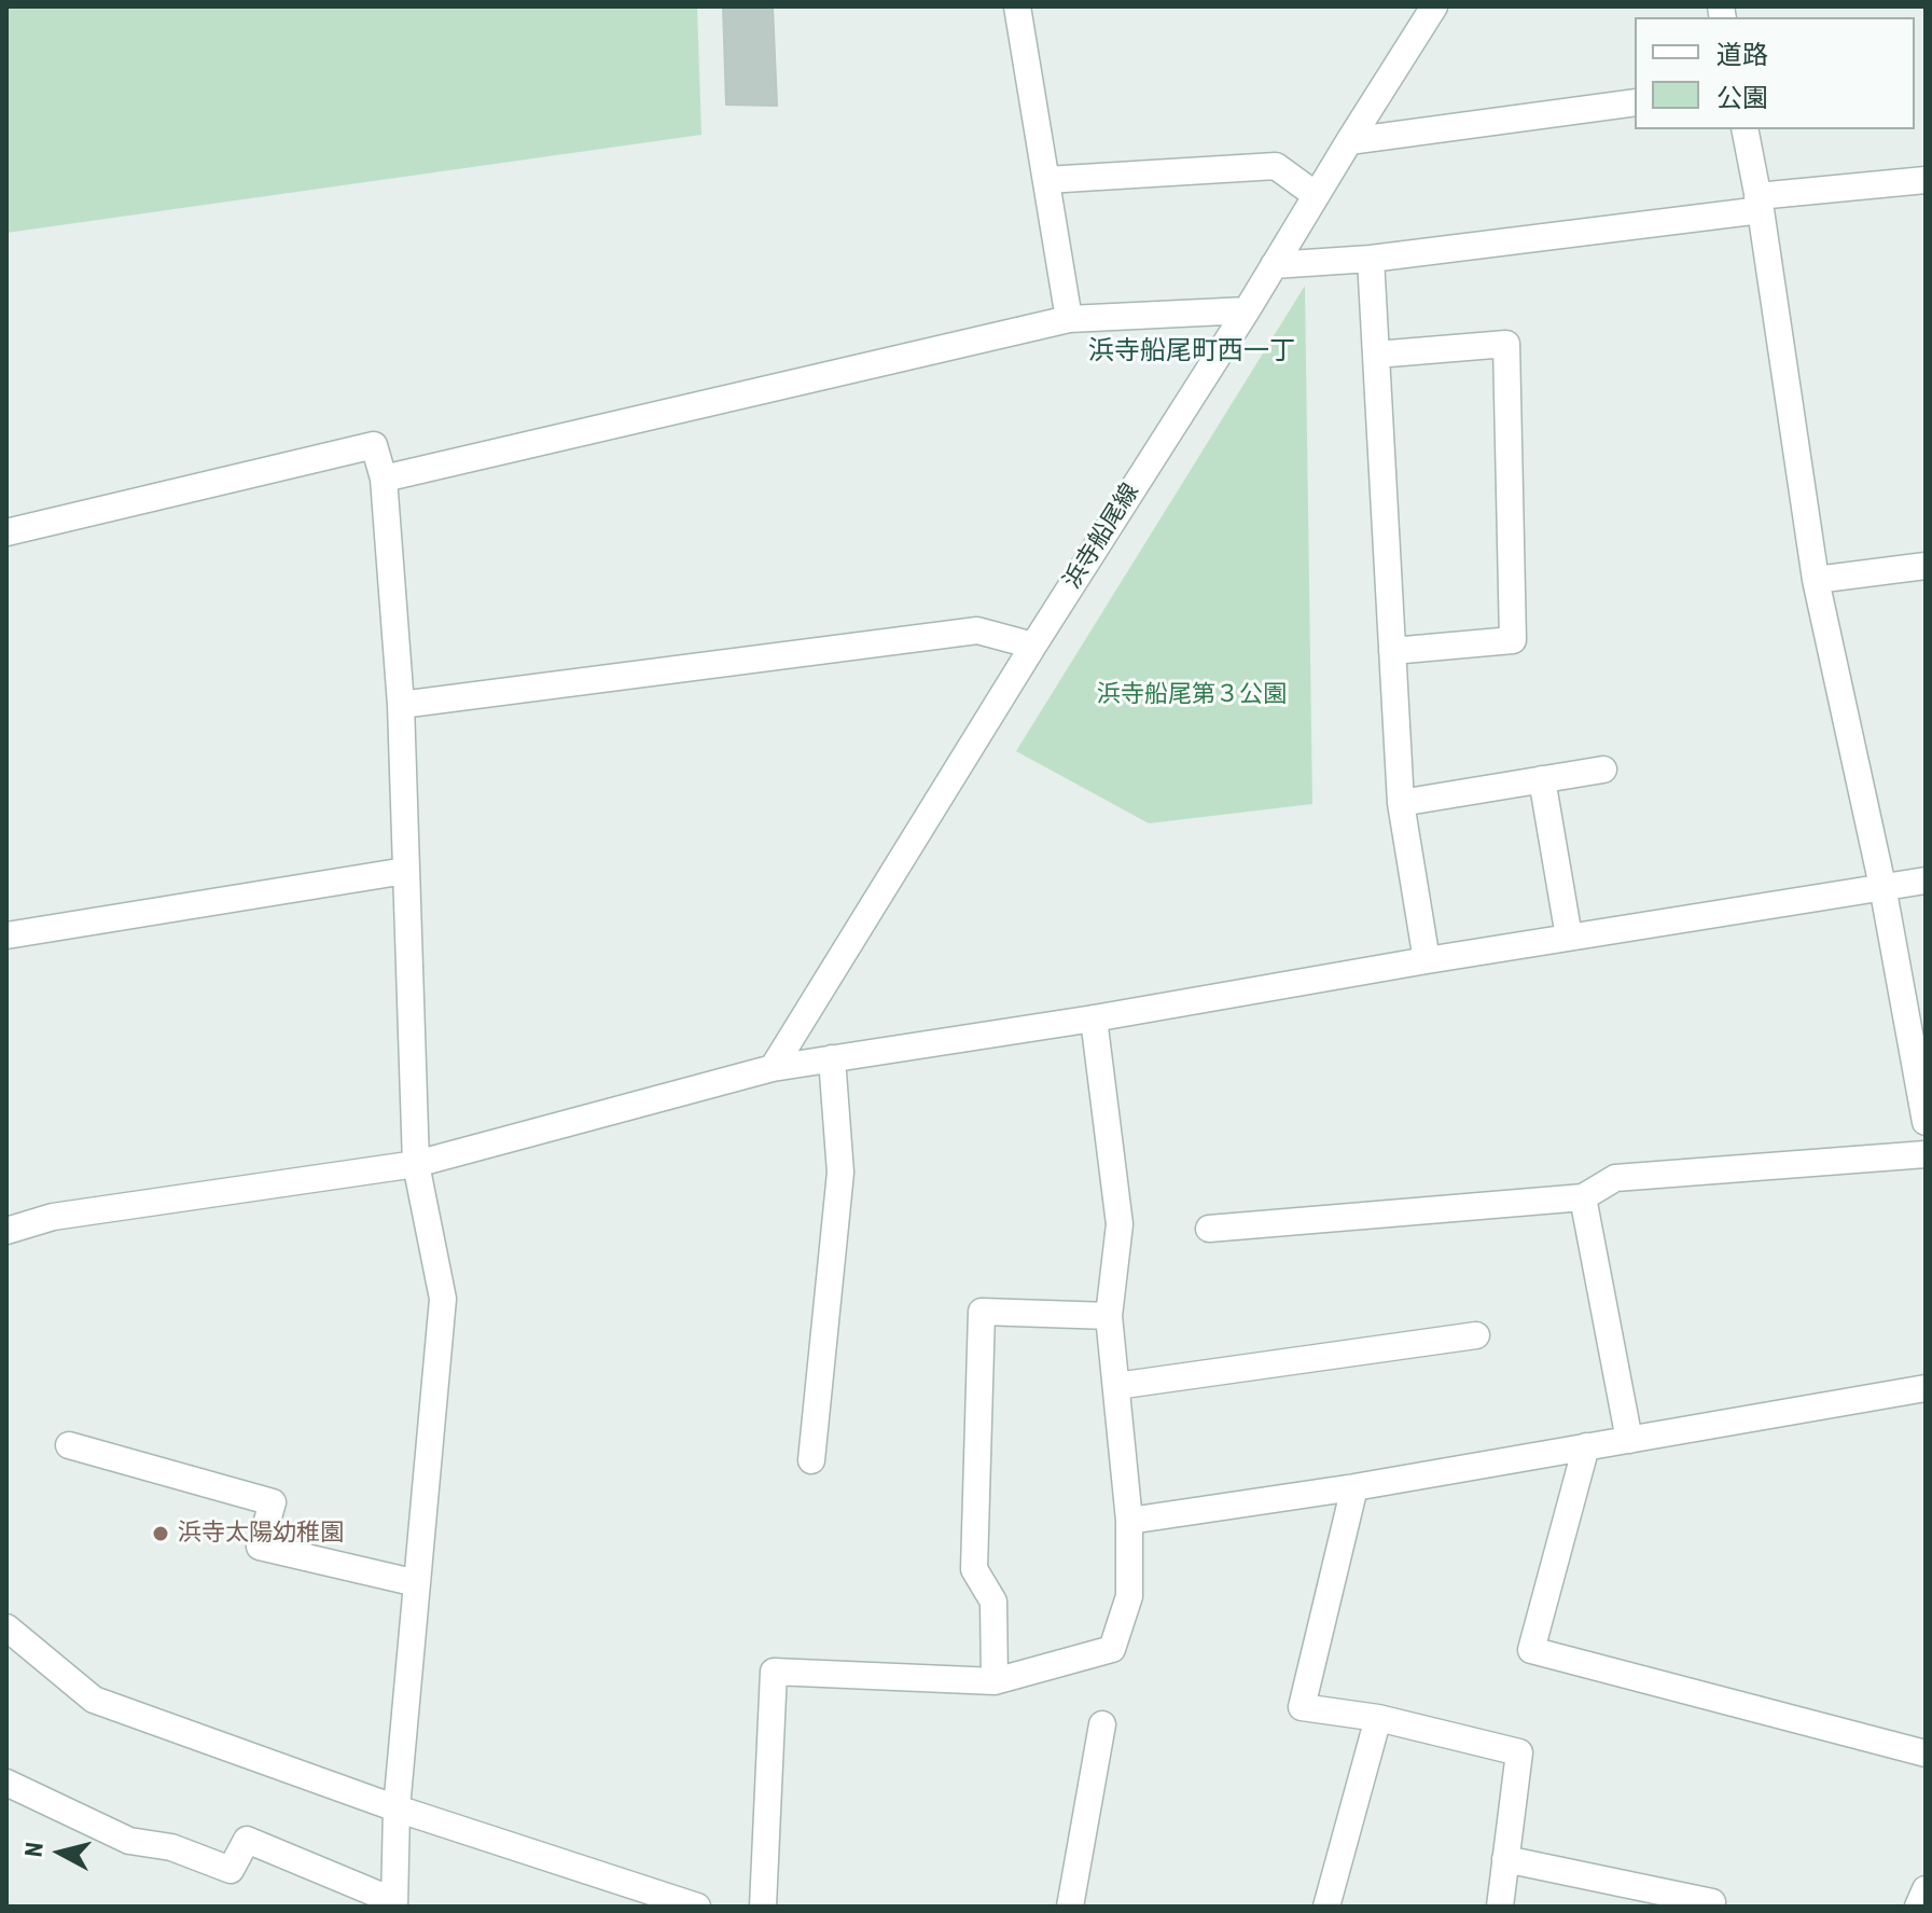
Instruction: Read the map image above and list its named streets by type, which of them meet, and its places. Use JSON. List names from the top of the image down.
{
  "streets": {
    "street": ["浜寺船尾線"]
  },
  "districts": ["浜寺船尾町西一丁"],
  "parks": ["浜寺船尾第３公園"],
  "places": ["浜寺太陽幼稚園"],
  "legend": ["道路", "公園"],
  "north": "left"
}
